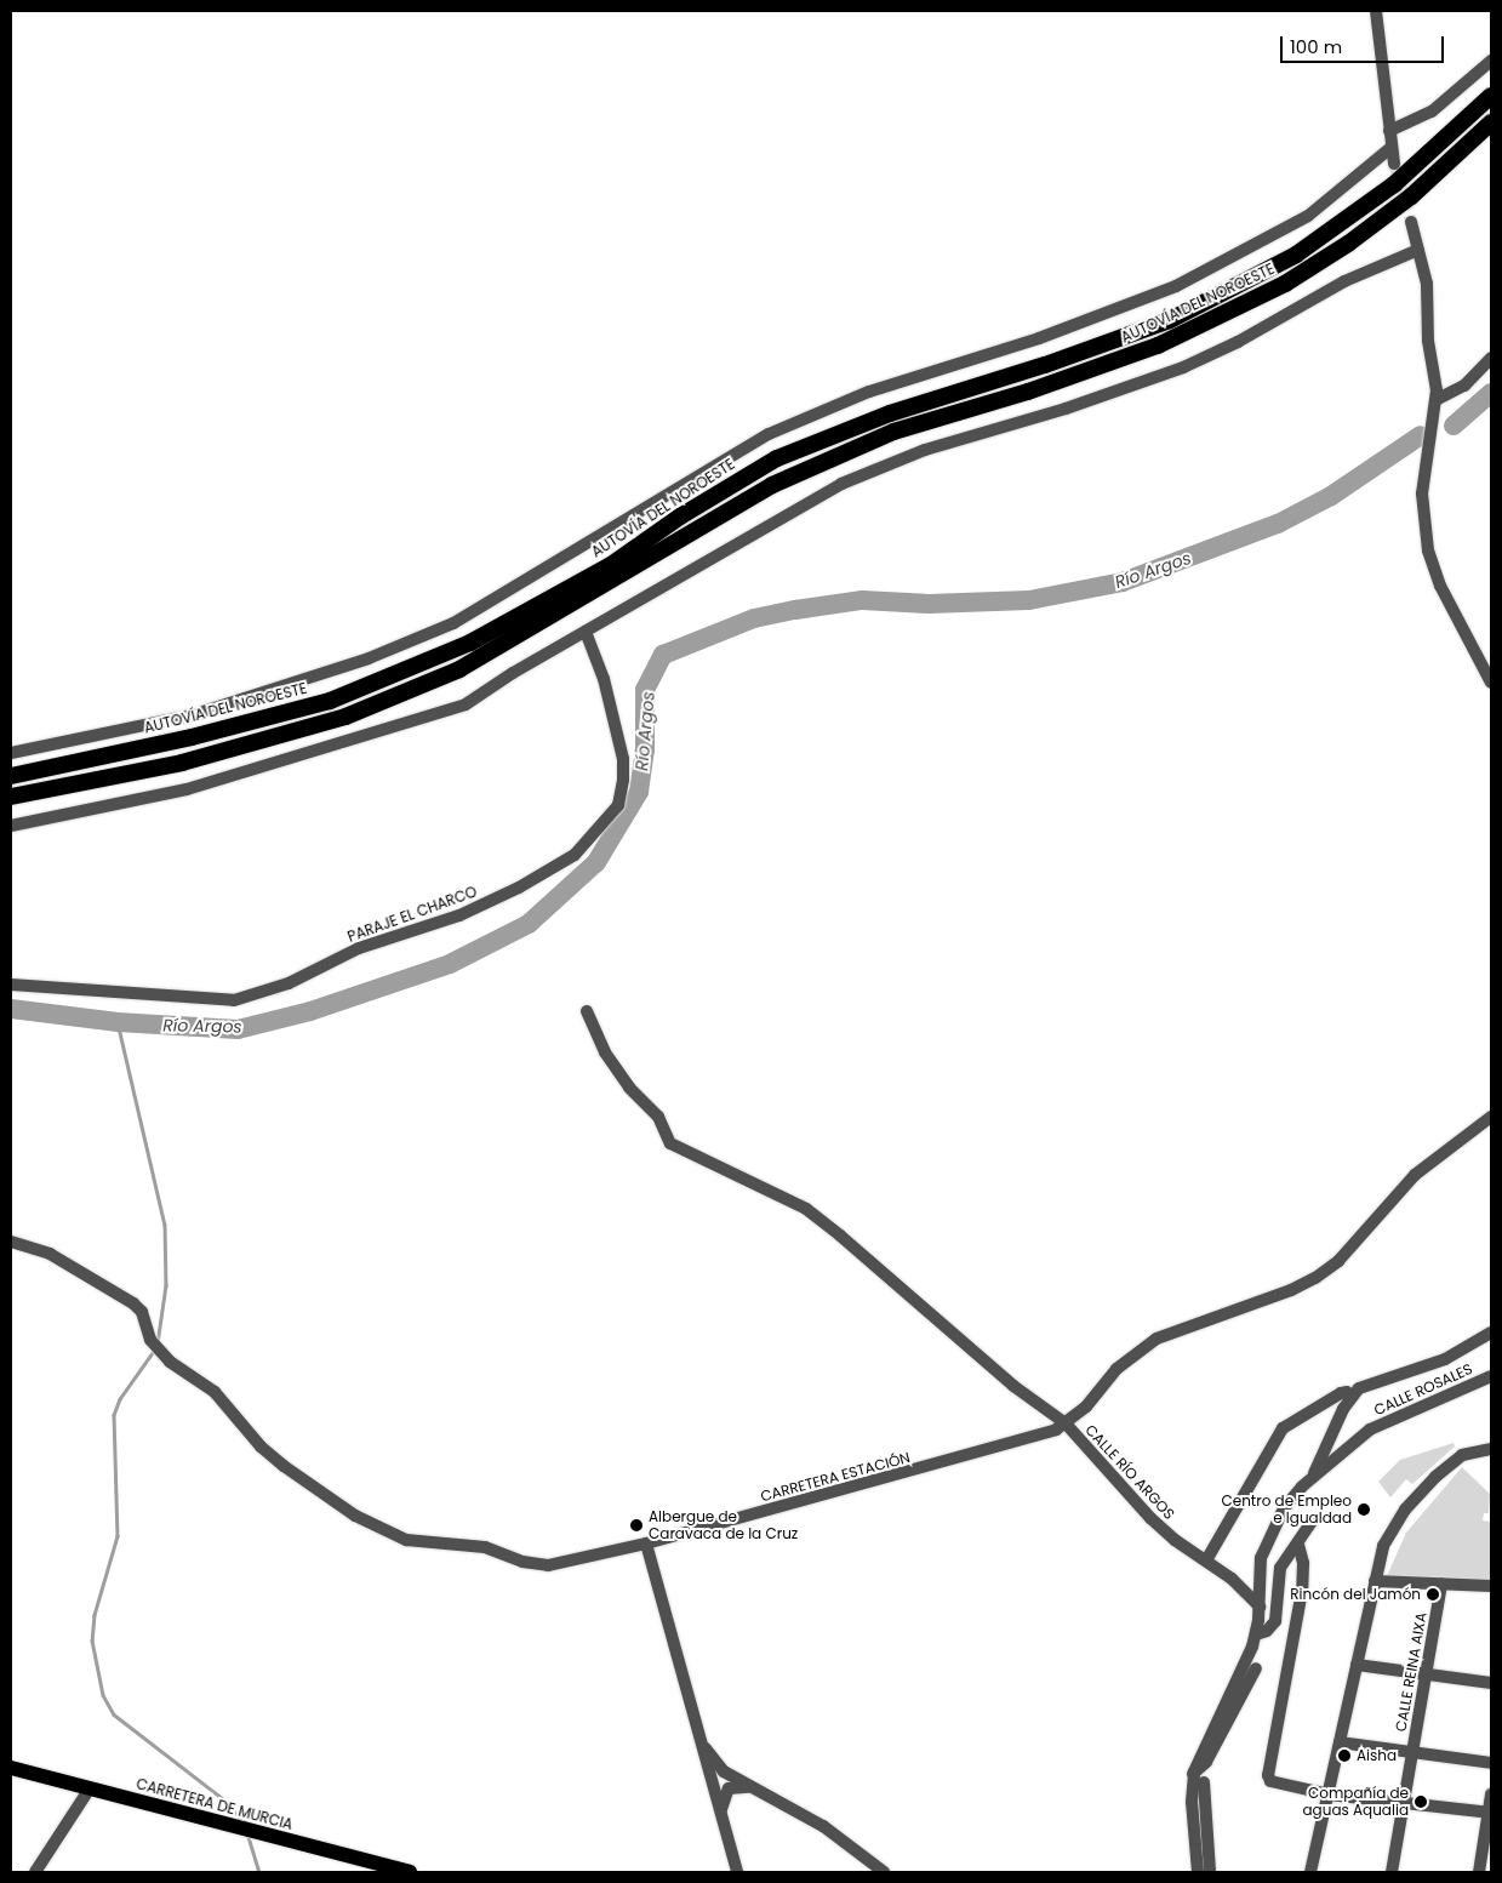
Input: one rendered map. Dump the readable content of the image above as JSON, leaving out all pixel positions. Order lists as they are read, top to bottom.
{
  "streets": {
    "highway": ["AUTOVÍA DEL NOROESTE"],
    "main road": ["CARRETERA DE MURCIA"],
    "street": [
      "PARAJE EL CHARCO",
      "CALLE ROSALES",
      "CALLE RÍO ARGOS",
      "CARRETERA ESTACIÓN",
      "CALLE REINA AIXA"
    ]
  },
  "crossings": [
    ["CALLE RÍO ARGOS", "CARRETERA ESTACIÓN"]
  ],
  "water": ["Río Argos"],
  "places": [
    "Centro de Empleo e Igualdad",
    "Albergue de Caravaca de la Cruz",
    "Rincón del Jamón",
    "Aisha",
    "Compañía de aguas Aqualia"
  ],
  "scale_bar": "100 m"
}
